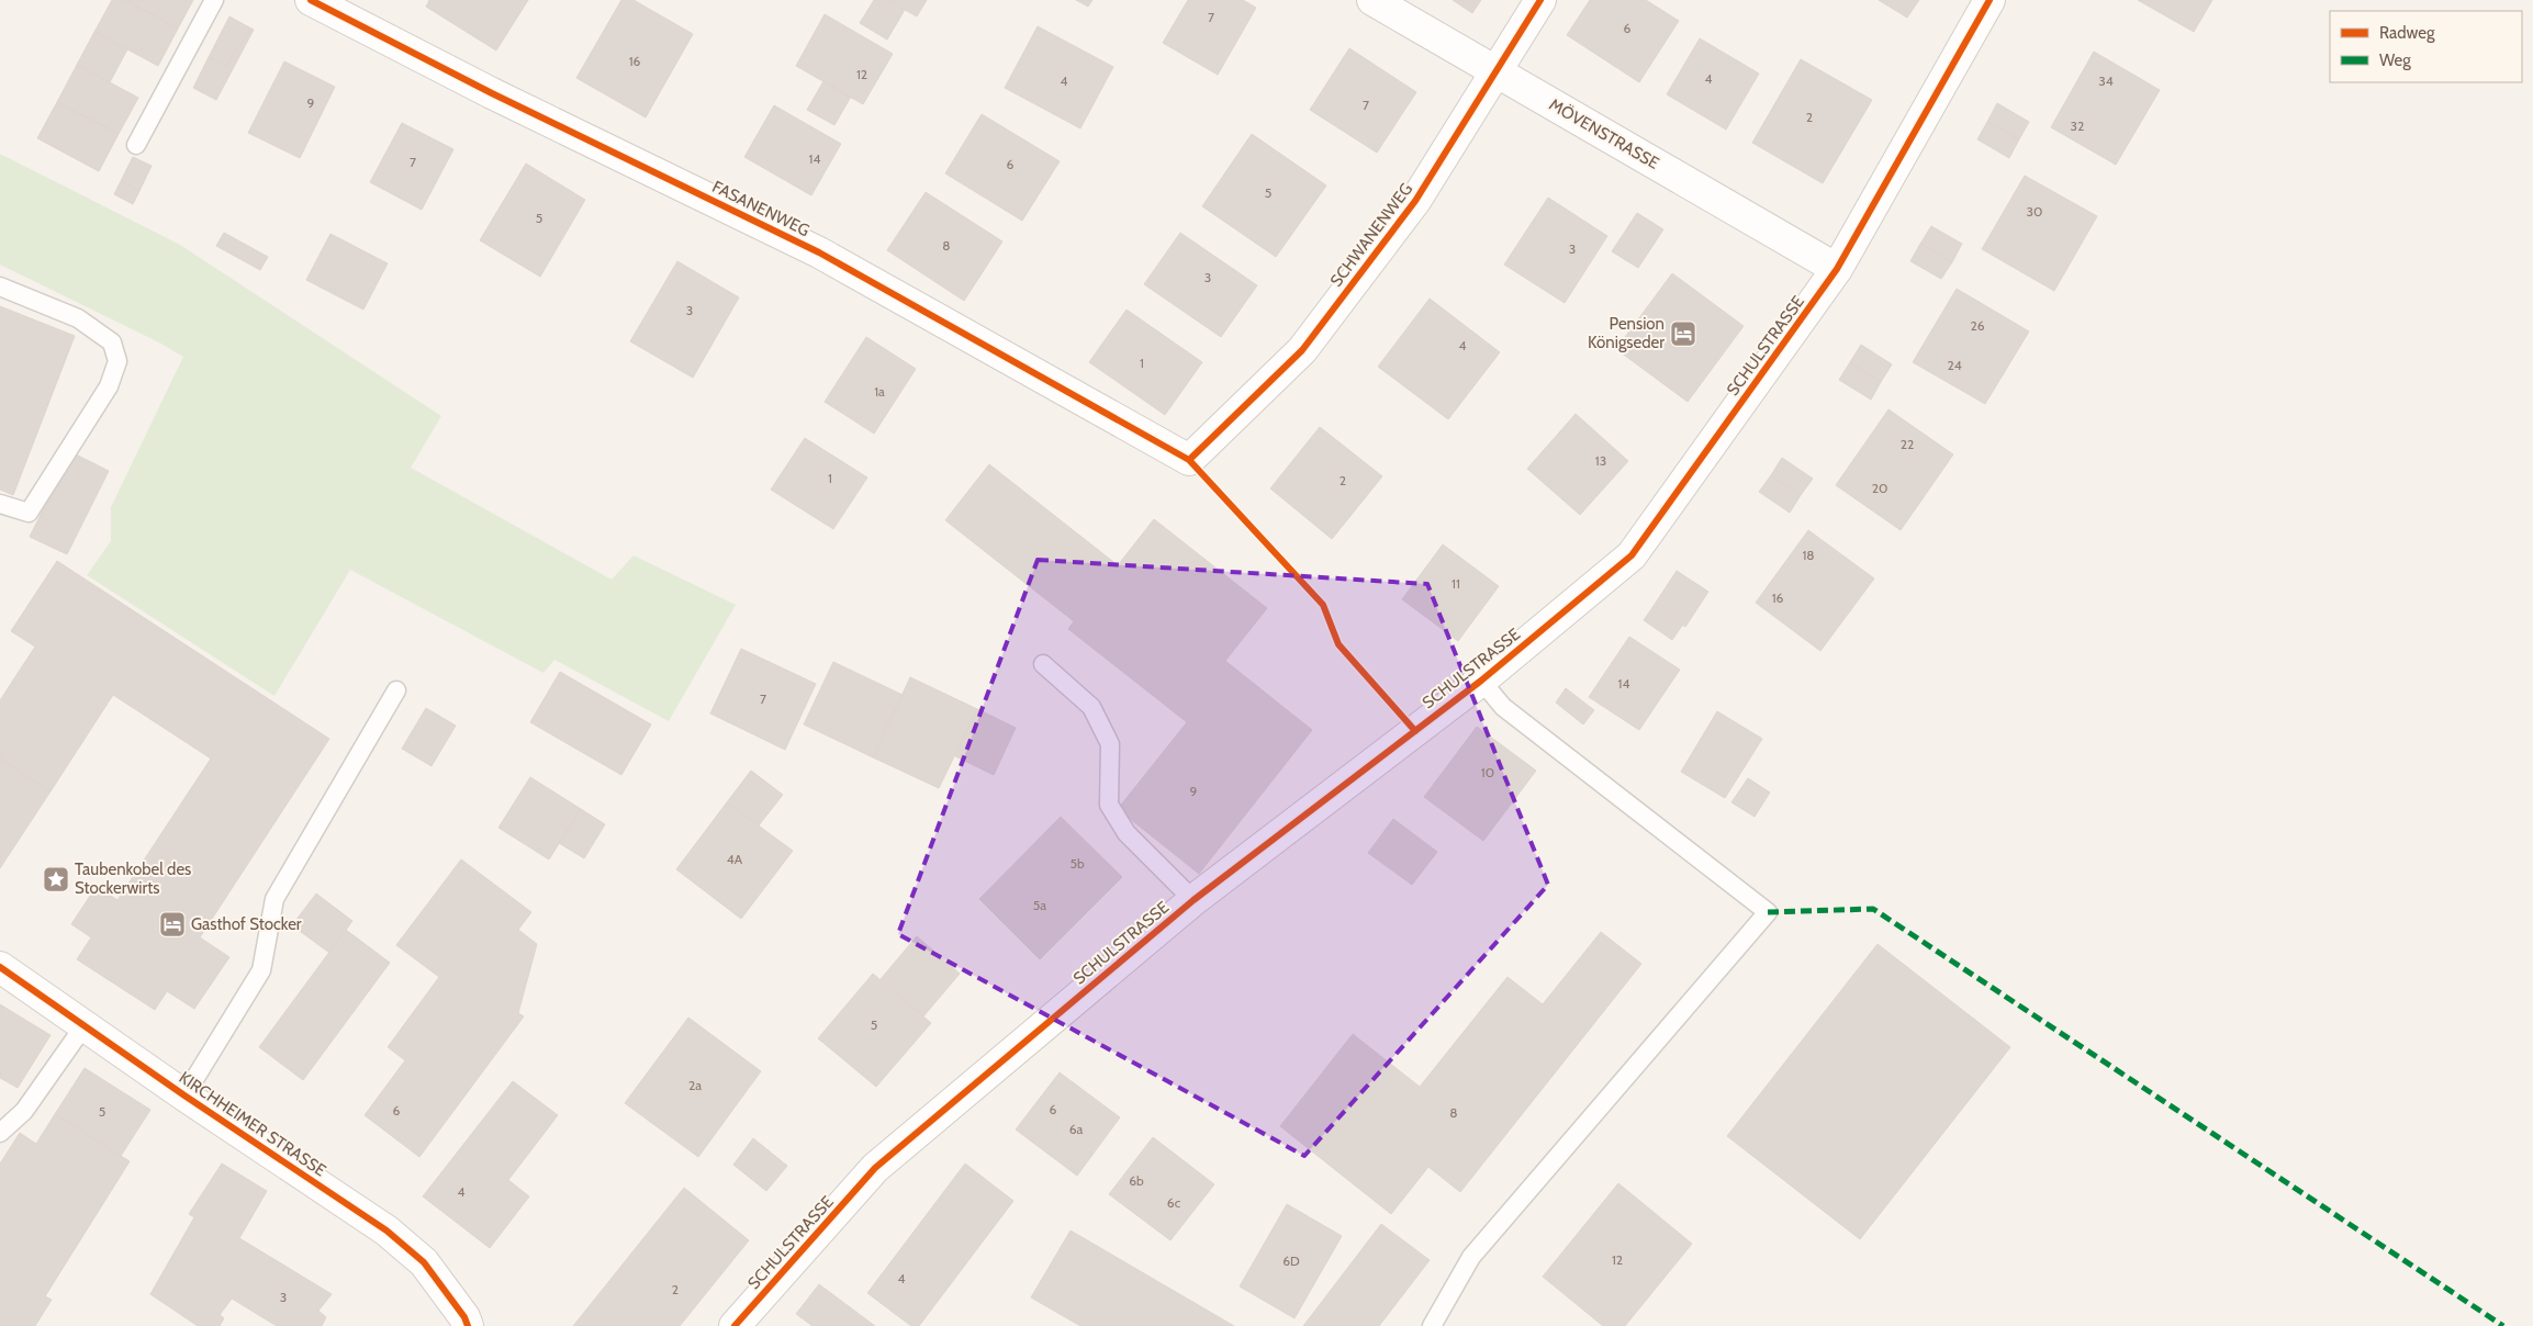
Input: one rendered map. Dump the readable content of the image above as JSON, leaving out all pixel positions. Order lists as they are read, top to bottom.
{
  "streets": {
    "street": [
      "MÖVENSTRASSE",
      "FASANENWEG",
      "SCHWANENWEG",
      "SCHULSTRASSE",
      "KIRCHHEIMER STRASSE"
    ]
  },
  "crossings": [
    ["MÖVENSTRASSE", "SCHWANENWEG"],
    ["MÖVENSTRASSE", "SCHULSTRASSE"],
    ["FASANENWEG", "SCHWANENWEG"]
  ],
  "places": {
    "hotel": ["Pension Königseder", "Gasthof Stocker"],
    "place": ["Taubenkobel des Stockerwirts"]
  },
  "house_numbers": [
    "7",
    "6",
    "16",
    "12",
    "4",
    "4",
    "34",
    "9",
    "7",
    "2",
    "32",
    "14",
    "7",
    "6",
    "5",
    "30",
    "5",
    "8",
    "3",
    "3",
    "3",
    "26",
    "4",
    "1",
    "24",
    "1a",
    "22",
    "13",
    "1",
    "2",
    "20",
    "18",
    "11",
    "16",
    "14",
    "7",
    "10",
    "9",
    "4A",
    "5b",
    "5a",
    "5",
    "2a",
    "6",
    "6",
    "5",
    "8",
    "6a",
    "6b",
    "4",
    "6c",
    "12",
    "6D",
    "4",
    "2",
    "3"
  ],
  "legend": ["Radweg", "Weg"]
}
